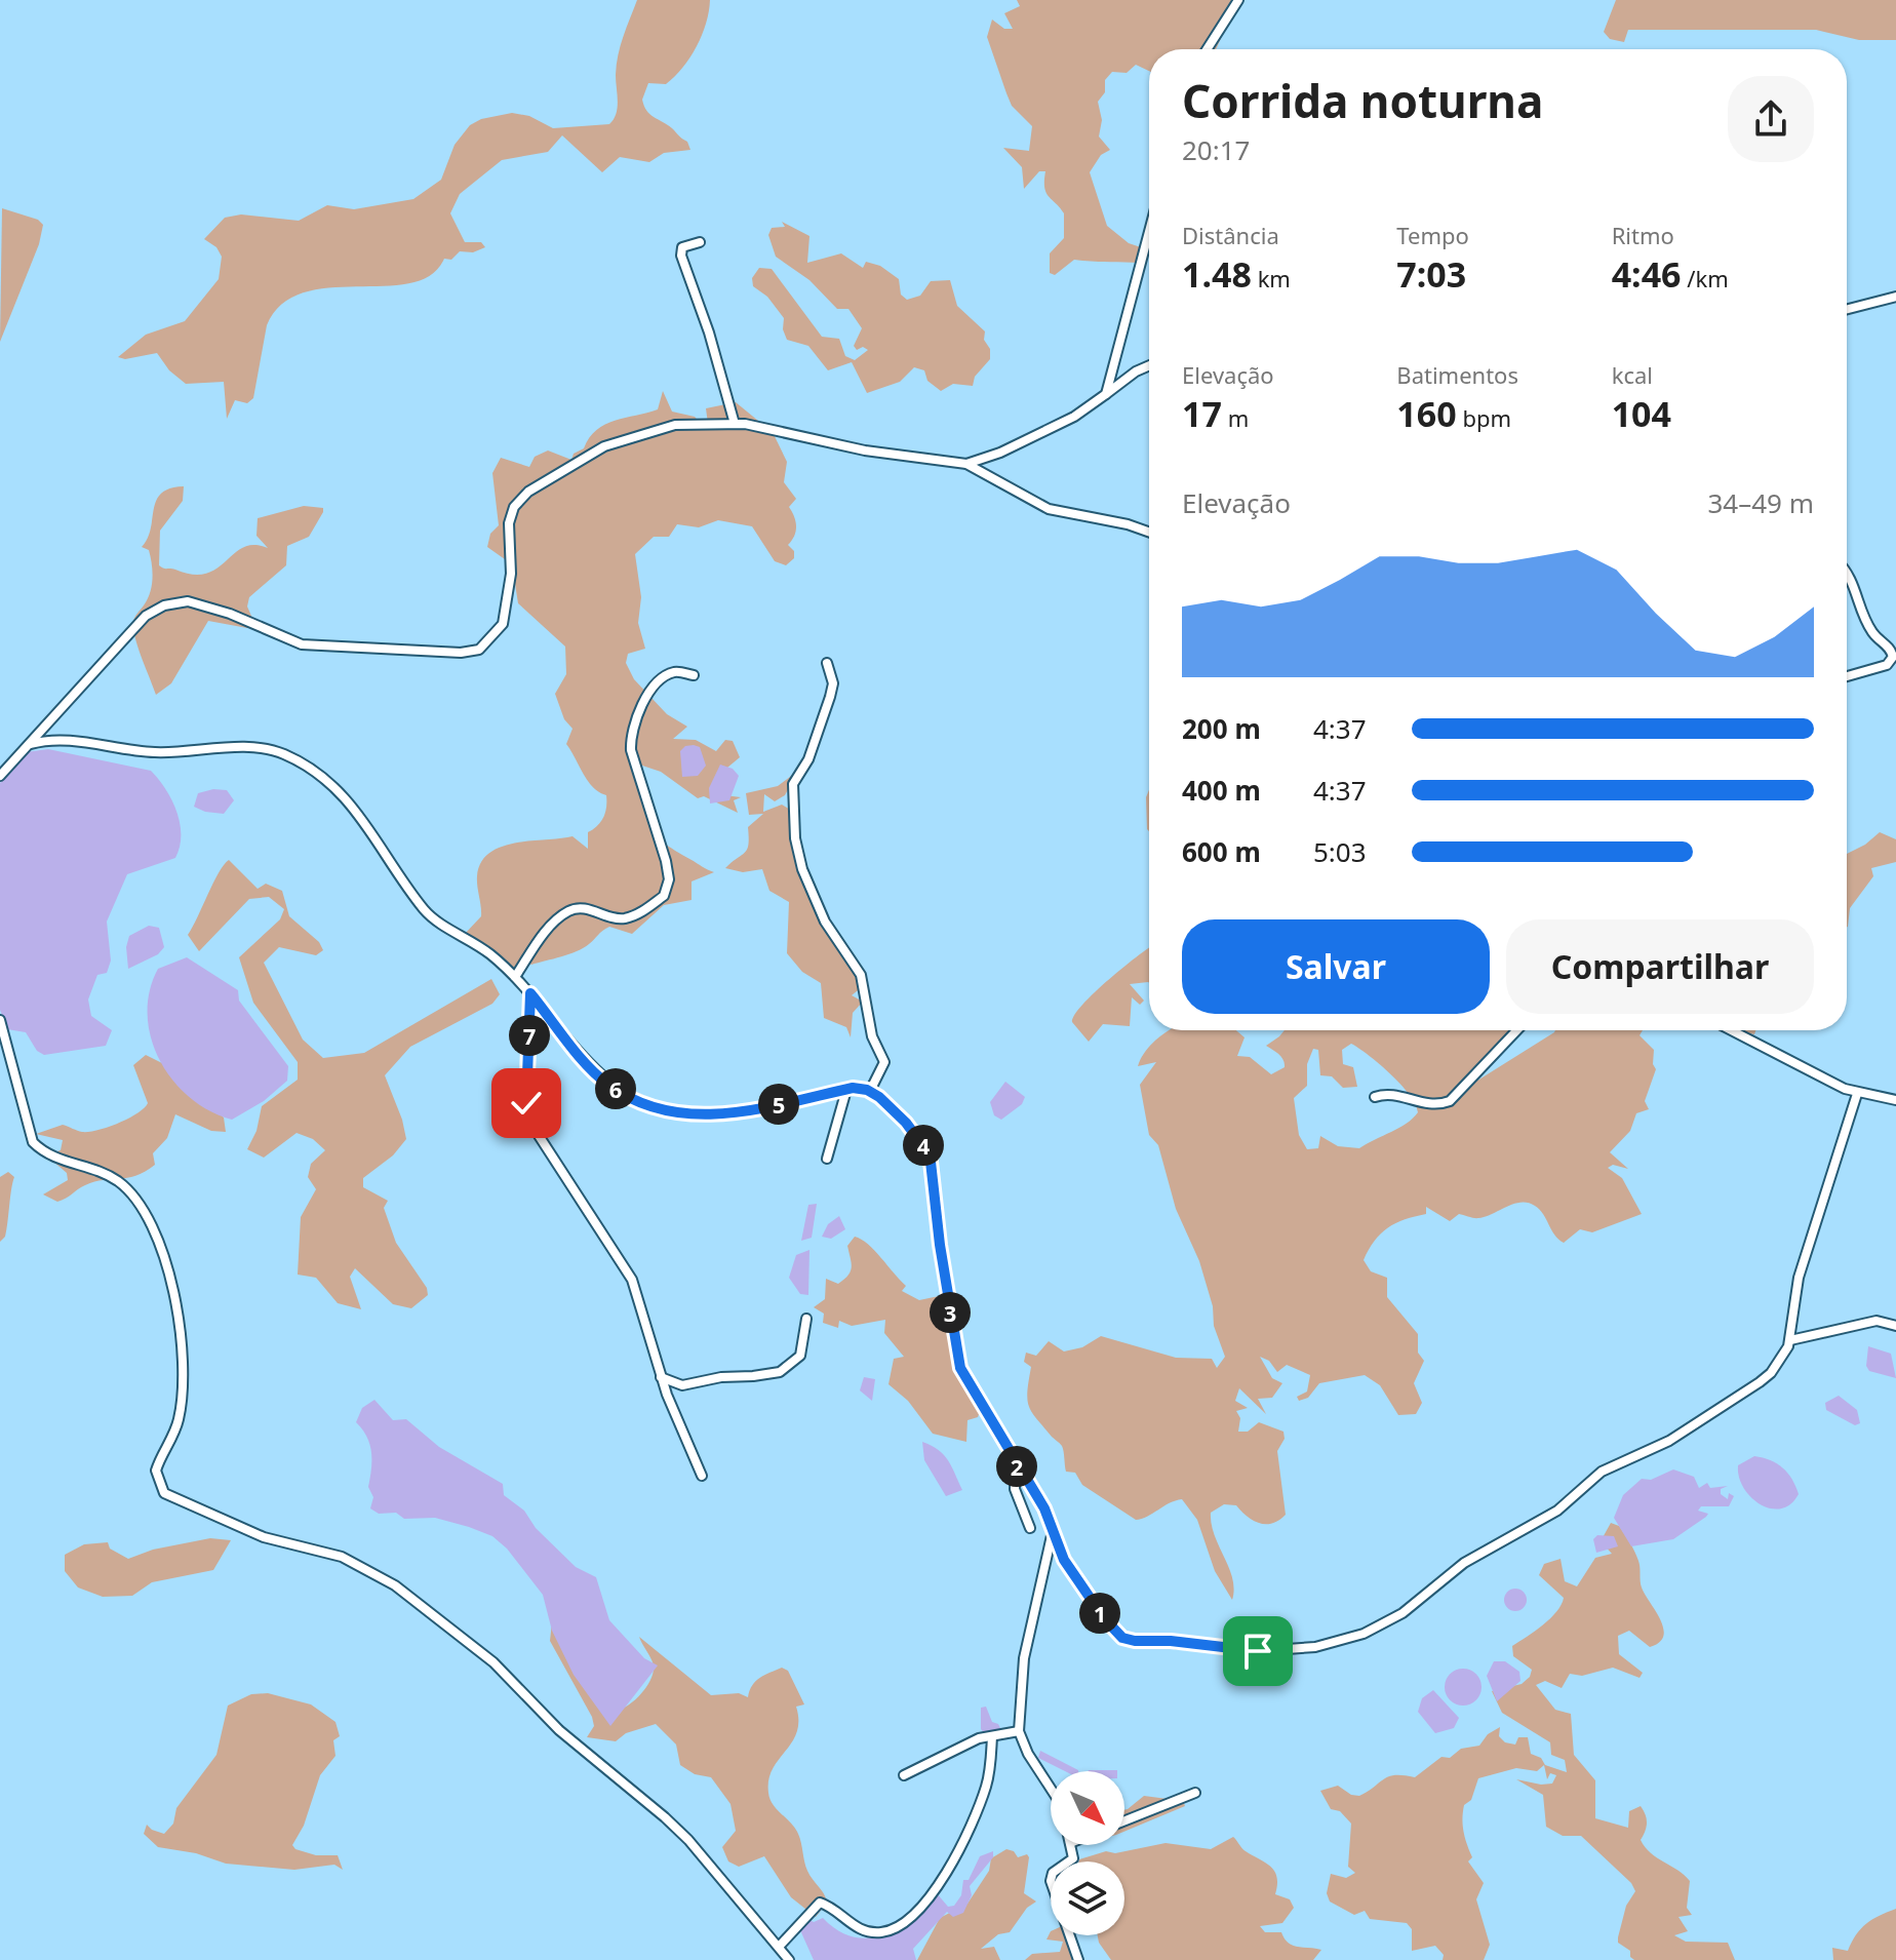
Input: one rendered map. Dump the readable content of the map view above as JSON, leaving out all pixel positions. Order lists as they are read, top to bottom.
{
  "north": "bottom right",
  "page": {
    "heading": ["Corrida noturna", "20:17"],
    "stats": [
      ["Distância", "1.48 km"],
      ["Tempo", "7:03"],
      ["Ritmo", "4:46 /km"],
      ["Elevação", "17 m"],
      ["Batimentos", "160 bpm"],
      ["kcal", "104"]
    ],
    "chart": ["Elevação", "34–49 m"],
    "list": [
      {
        "name": "200 m",
        "note": "4:37"
      },
      {
        "name": "400 m",
        "note": "4:37"
      },
      {
        "name": "600 m",
        "note": "5:03"
      }
    ],
    "buttons": ["Salvar", "Compartilhar"],
    "pins": [
      "7",
      "6",
      "5",
      "4",
      "3",
      "2",
      "1"
    ]
  }
}
